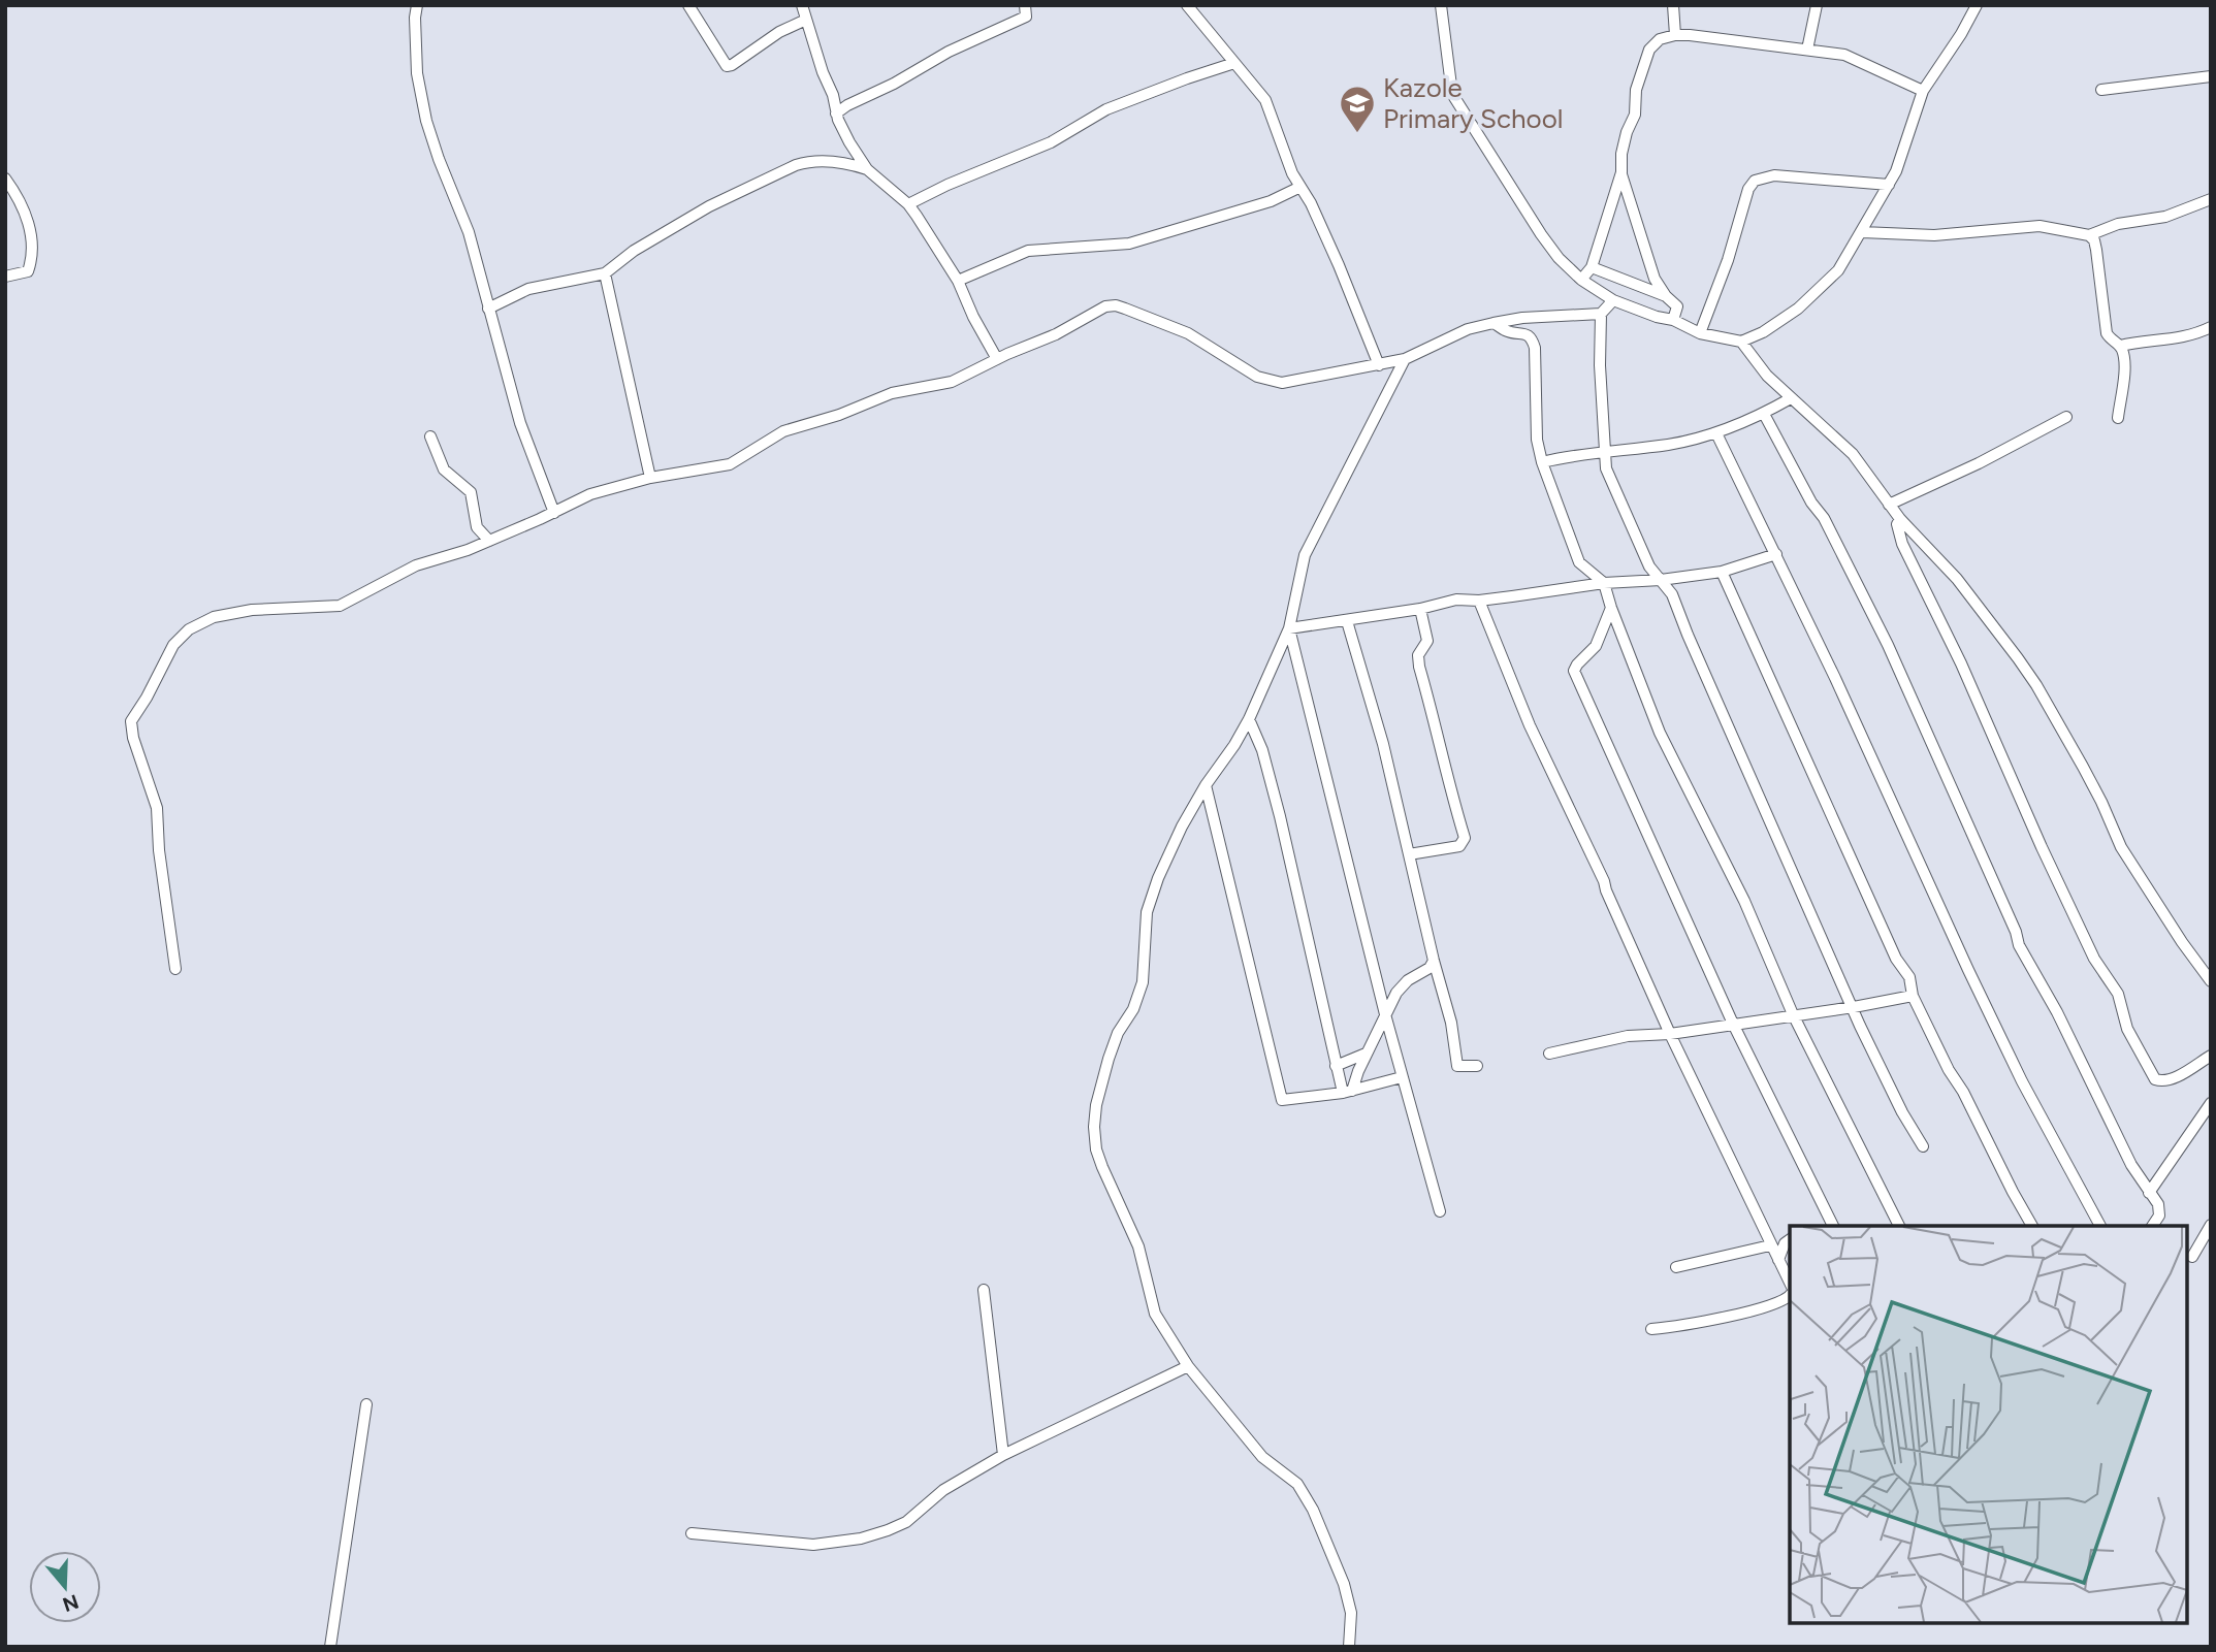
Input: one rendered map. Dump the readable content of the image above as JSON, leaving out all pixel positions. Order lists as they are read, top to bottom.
{
  "places": {
    "school or university": ["Kazole Primary School"]
  },
  "north": "bottom"
}
